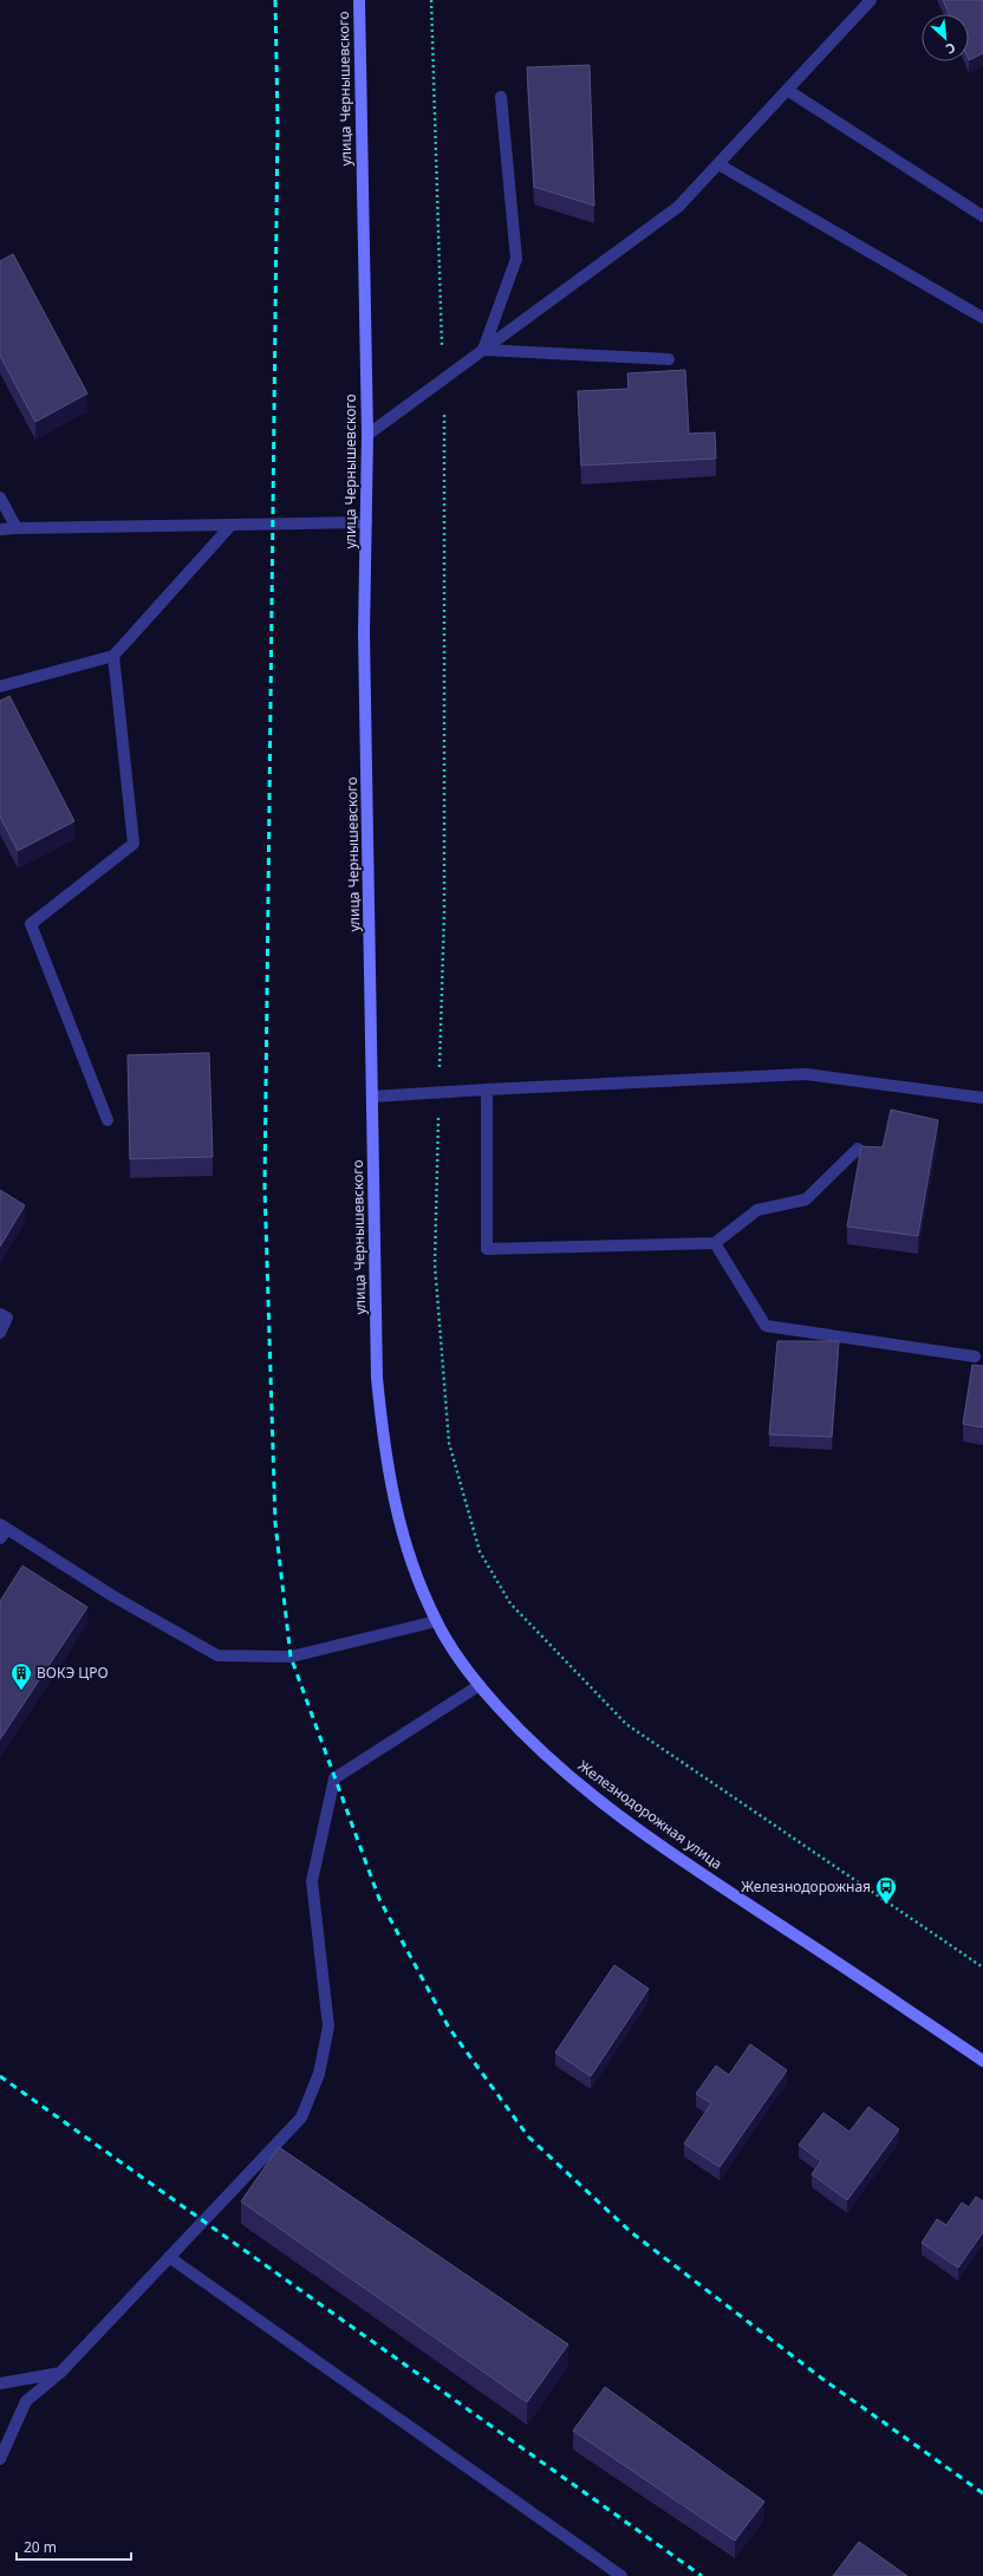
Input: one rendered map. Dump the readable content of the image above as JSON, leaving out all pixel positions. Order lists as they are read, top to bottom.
{
  "streets": {
    "main road": ["улица Чернышевского", "Железнодорожная улица"]
  },
  "crossings": [
    ["улица Чернышевского", "Железнодорожная улица"]
  ],
  "places": {
    "building": ["ВОКЭ ЦРО"],
    "bus stop": ["Железнодорожная"]
  },
  "scale_bar": "20 m",
  "north": "bottom right"
}
